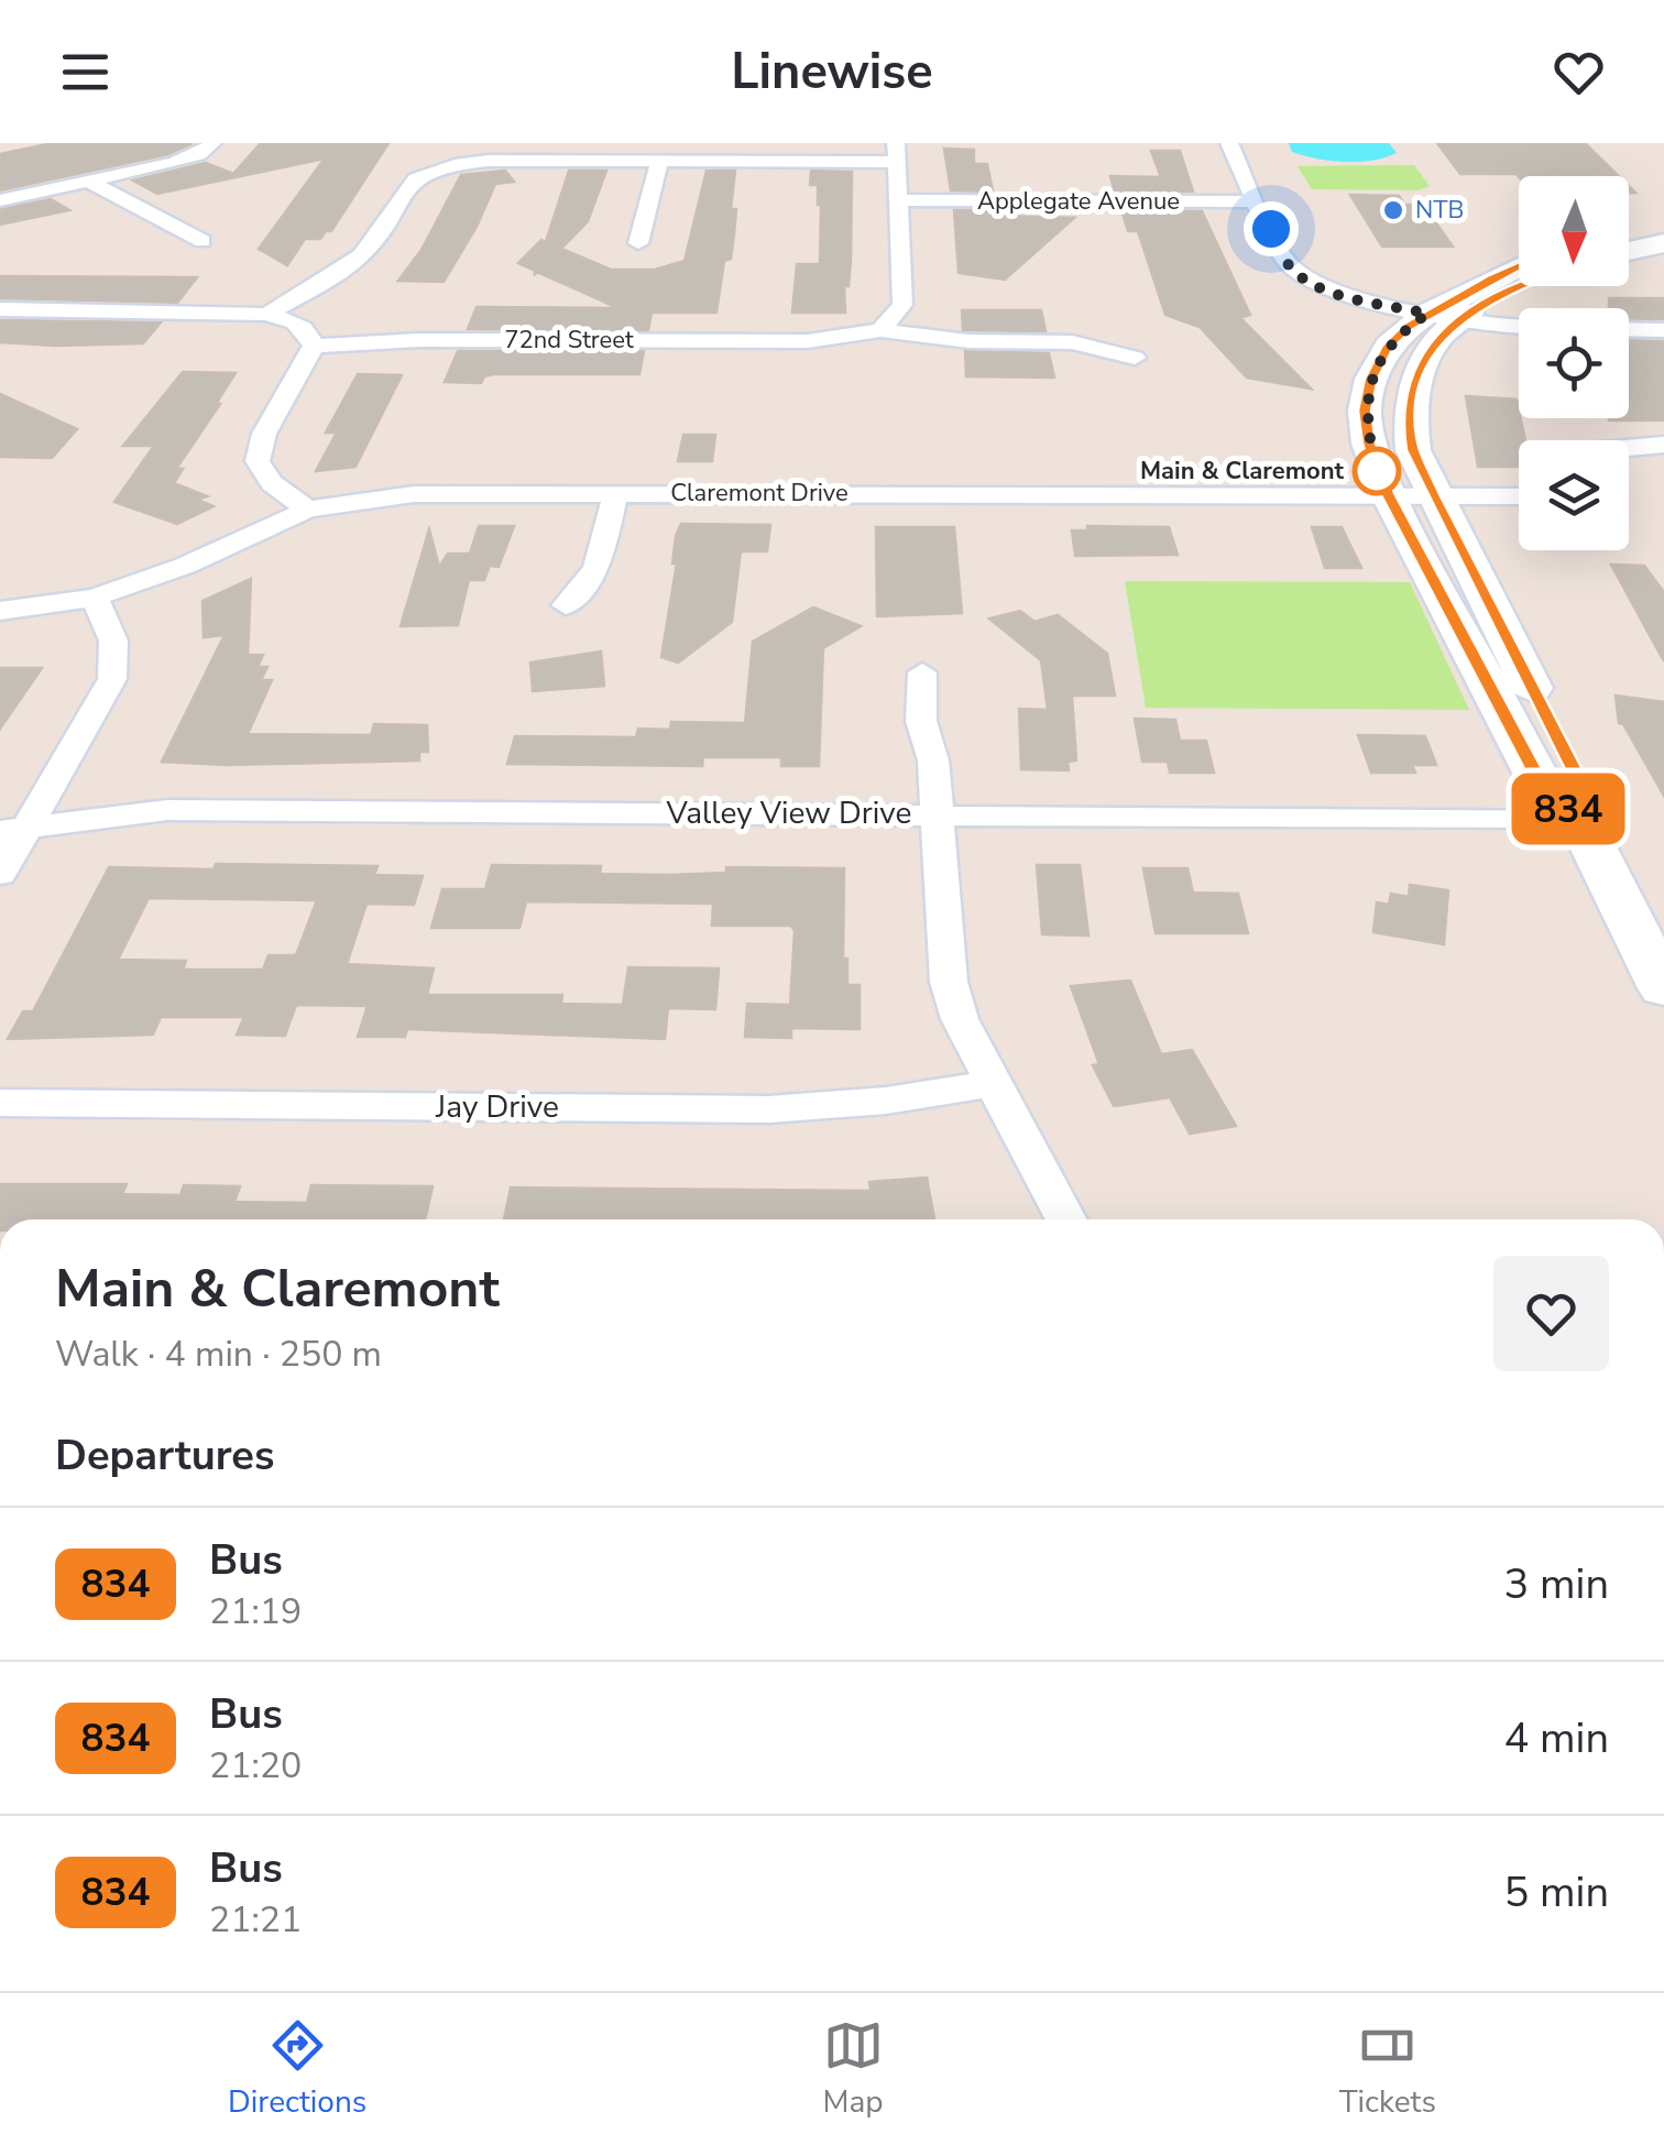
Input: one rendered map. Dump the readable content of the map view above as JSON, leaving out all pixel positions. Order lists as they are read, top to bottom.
{
  "streets": {
    "street": [
      "Applegate Avenue",
      "72nd Street",
      "Claremont Drive",
      "Valley View Drive",
      "Jay Drive"
    ]
  },
  "places": ["NTB", "Main & Claremont"],
  "lines": ["bus line 834"],
  "north": "bottom",
  "page": {
    "header": "Linewise",
    "on_map": "834",
    "heading": [
      ["Main & Claremont", "Walk · 4 min · 250 m"],
      "Departures"
    ],
    "list": [
      {
        "mark": "834",
        "name": "Bus",
        "note": "21:19",
        "value": "3 min"
      },
      {
        "mark": "834",
        "name": "Bus",
        "note": "21:20",
        "value": "4 min"
      },
      {
        "mark": "834",
        "name": "Bus",
        "note": "21:21",
        "value": "5 min"
      }
    ],
    "tabs": ["Directions", "Map", "Tickets"]
  }
}
